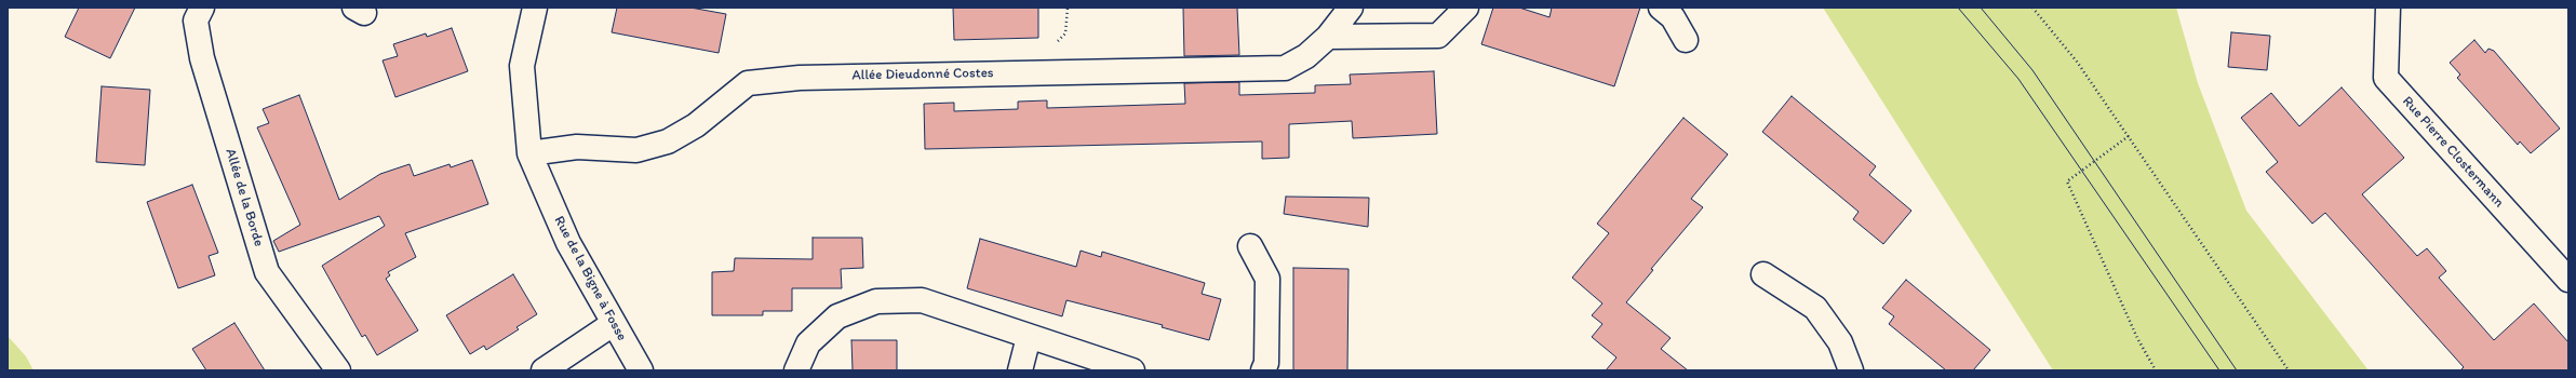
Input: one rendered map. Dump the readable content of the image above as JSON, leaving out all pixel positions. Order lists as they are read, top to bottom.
{
  "streets": {
    "street": [
      "Allée Dieudonné Costes",
      "Rue Pierre Clostermann",
      "Allée de la Borde",
      "Rue de la Bigne à Fosse"
    ]
  },
  "crossings": [
    ["Allée Dieudonné Costes", "Rue de la Bigne à Fosse"]
  ]
}
